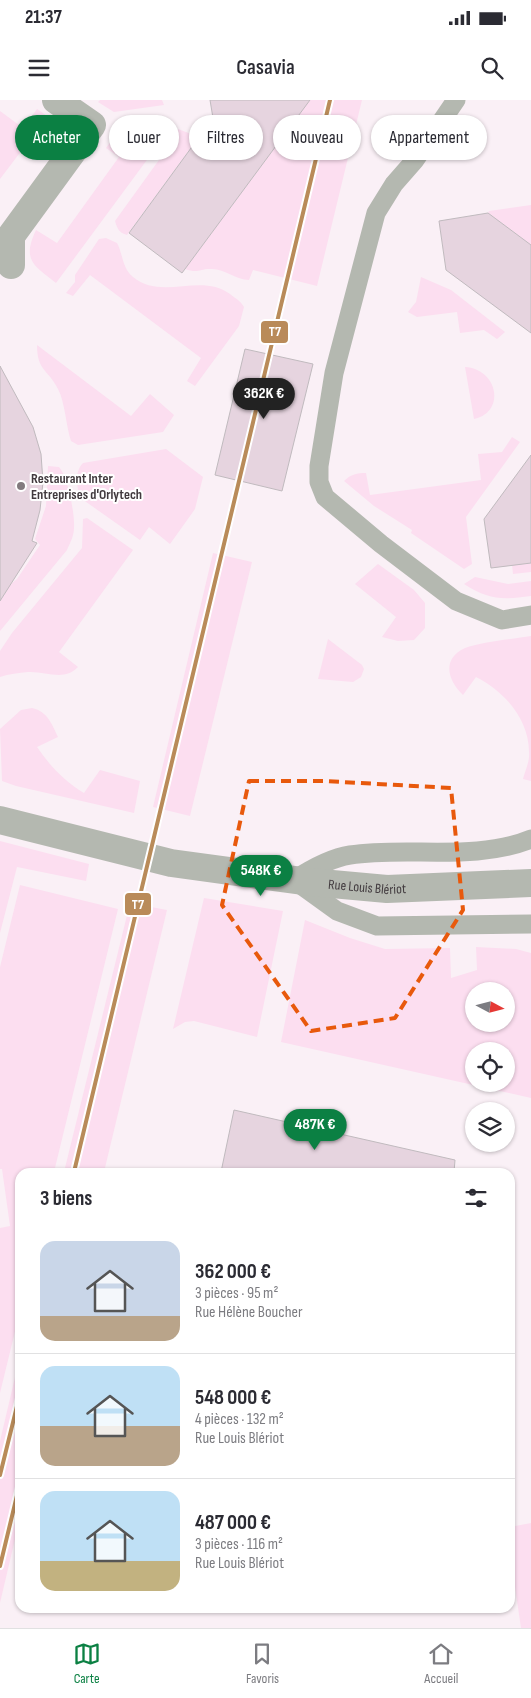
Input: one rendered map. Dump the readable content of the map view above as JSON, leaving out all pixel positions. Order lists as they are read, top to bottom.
{
  "streets": {
    "street": ["Rue Louis Blériot"]
  },
  "places": ["Restaurant Inter Entreprises d'Orlytech"],
  "lines": ["transit line T7"],
  "north": "right",
  "page": {
    "status": "21:37",
    "header": "Casavia",
    "chip": [
      "Acheter",
      "Louer",
      "Filtres",
      "Nouveau",
      "Appartement"
    ],
    "price": ["362K €", "548K €", "487K €"],
    "heading": "3 biens",
    "list": [
      {
        "name": "362 000 €",
        "note": "3 pièces · 95 m² · Rue Hélène Boucher"
      },
      {
        "name": "548 000 €",
        "note": "4 pièces · 132 m² · Rue Louis Blériot"
      },
      {
        "name": "487 000 €",
        "note": "3 pièces · 116 m² · Rue Louis Blériot"
      }
    ],
    "tabs": ["Carte", "Favoris", "Accueil"]
  }
}
